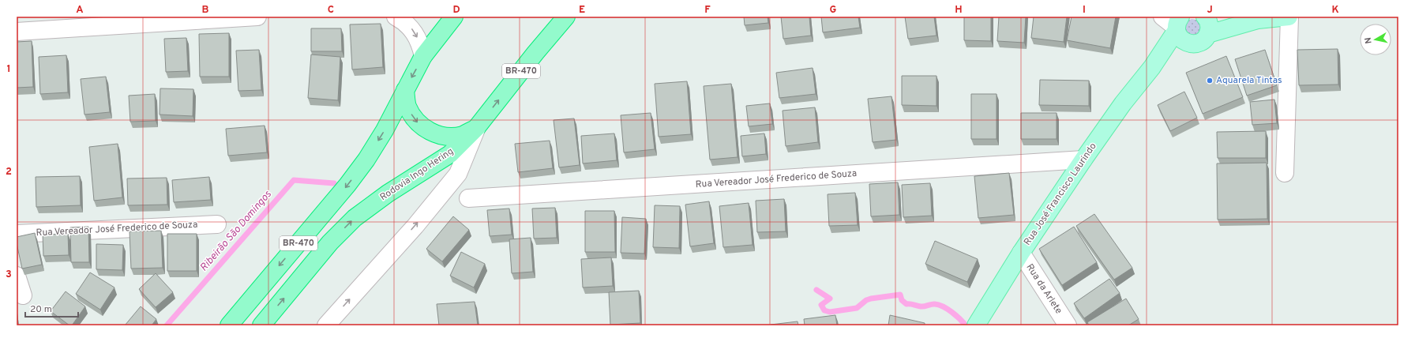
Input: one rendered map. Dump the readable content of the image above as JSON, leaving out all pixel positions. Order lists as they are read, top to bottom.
{
  "streets": {
    "highway": ["BR-470", "Rodovia Ingo Hering"],
    "main road": ["Rua José Francisco Laurindo"],
    "street": ["Rua Vereador José Frederico de Souza", "Rua da Arlete"]
  },
  "crossings": [
    ["Rua Vereador José Frederico de Souza", "Rua José Francisco Laurindo"],
    ["Rua José Francisco Laurindo", "Rua da Arlete"]
  ],
  "water": ["Ribeirão São Domingos"],
  "places": ["Aquarela Tintas"],
  "scale_bar": "20 m",
  "north": "left",
  "grid": {
    "columns": [
      "A",
      "B",
      "C",
      "D",
      "E",
      "F",
      "G",
      "H",
      "I",
      "J",
      "K"
    ],
    "rows": ["1", "2", "3"]
  }
}
